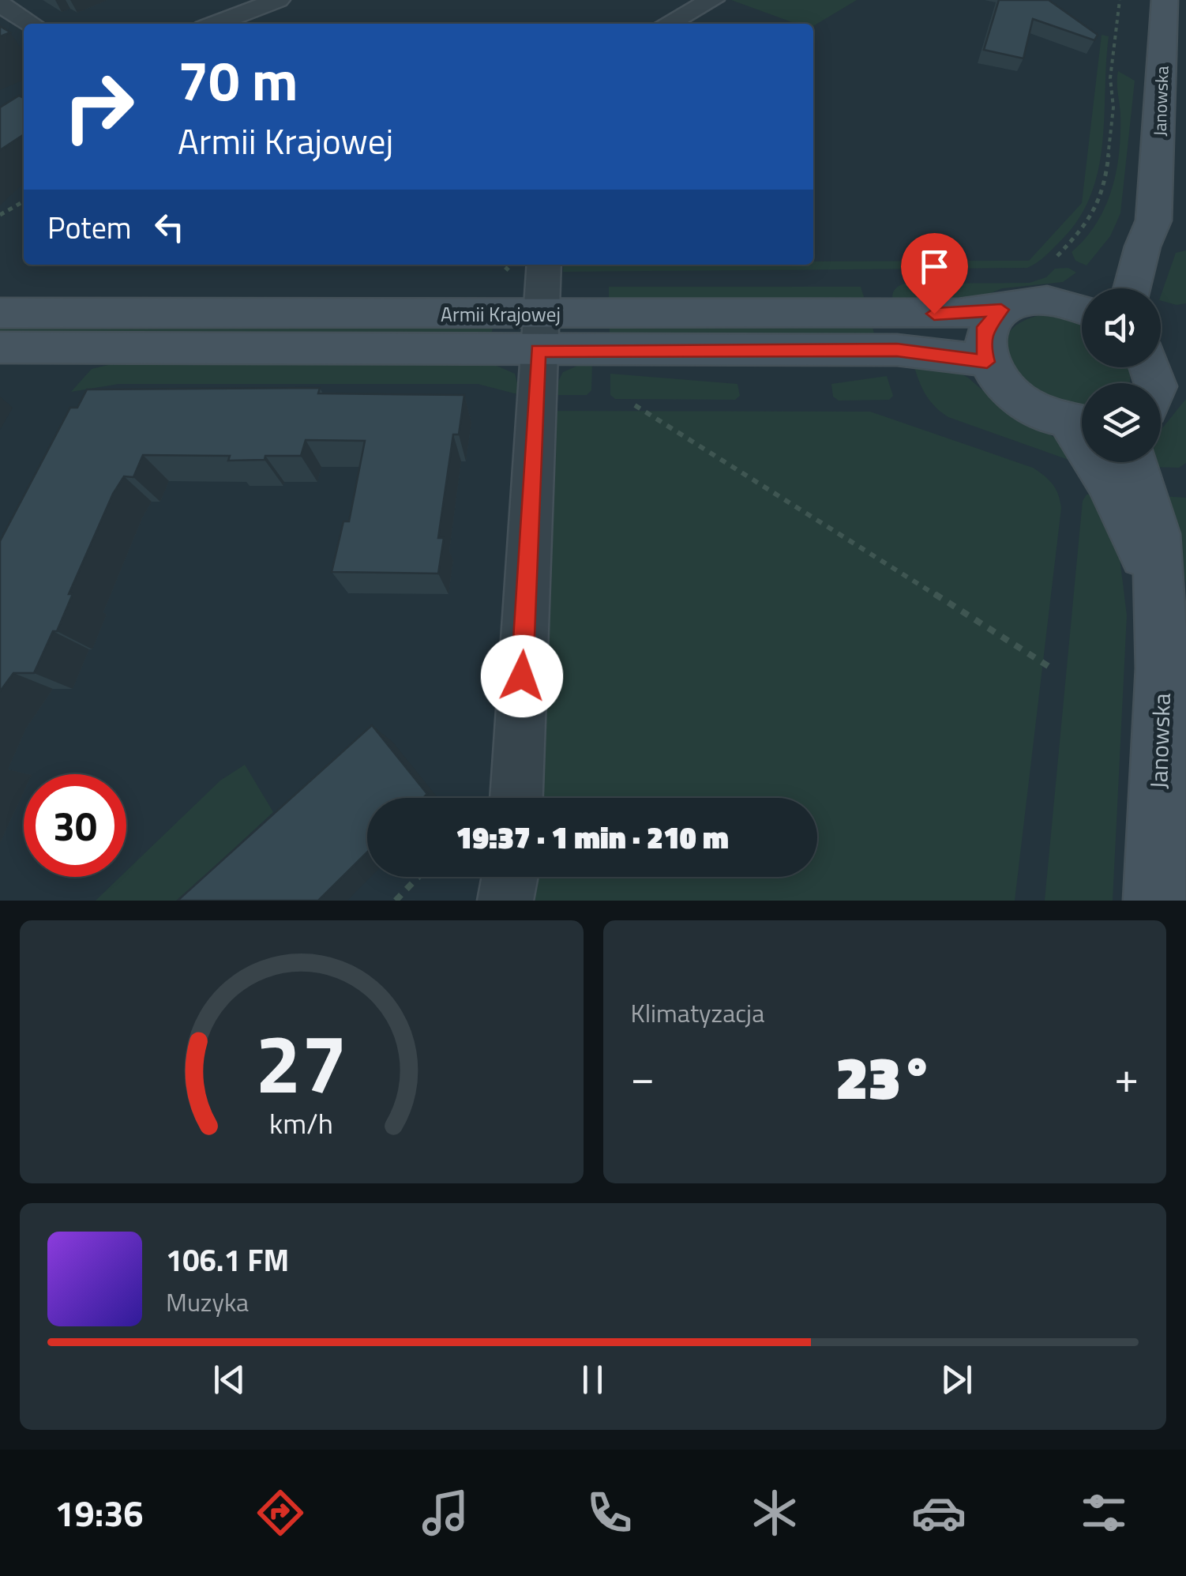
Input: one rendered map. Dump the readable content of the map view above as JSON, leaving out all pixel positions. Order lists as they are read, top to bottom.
{
  "streets": {
    "street": ["Janowska", "Armii Krajowej"]
  },
  "page": {
    "turn": ["70 m", "Armii Krajowej"],
    "then": "Potem",
    "limit": "30",
    "trip": "19:37 · 1 min · 210 m",
    "tile": "Klimatyzacja",
    "heat": ["−", "23°", "+"],
    "song": ["106.1 FM", "Muzyka"],
    "tabs": "19:36",
    "gauge": ["27", "km/h"]
  }
}
